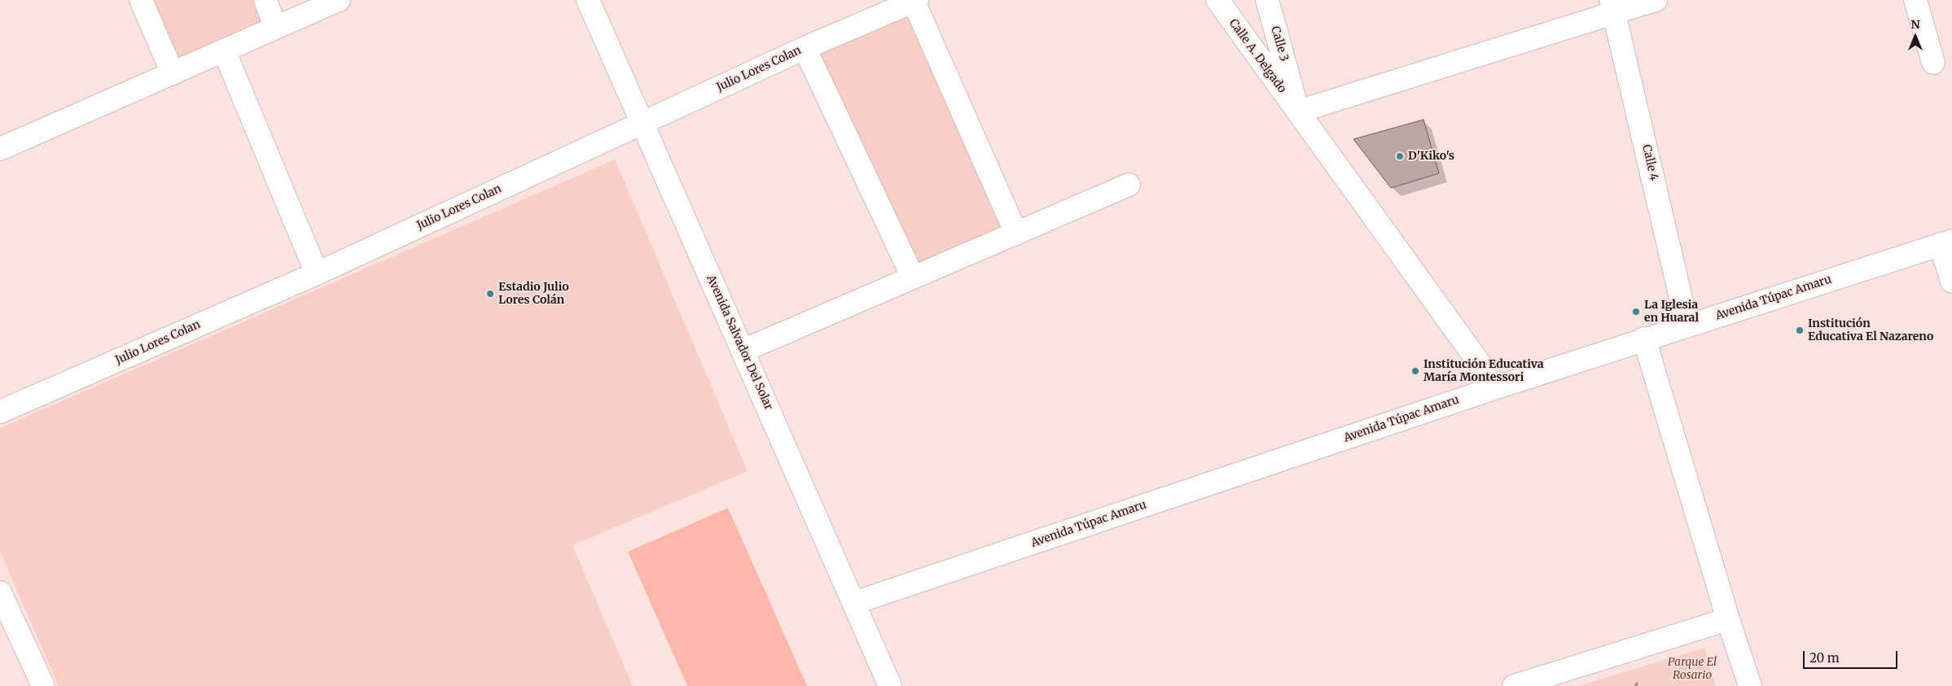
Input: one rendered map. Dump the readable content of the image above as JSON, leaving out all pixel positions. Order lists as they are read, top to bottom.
{
  "streets": {
    "street": [
      "Calle 3",
      "Calle A. Delgado",
      "Julio Lores Colan",
      "Calle 4",
      "Avenida Túpac Amaru",
      "Avenida Salvador Del Solar"
    ]
  },
  "crossings": [
    ["Calle 3", "Calle A. Delgado"],
    ["Calle A. Delgado", "Avenida Túpac Amaru"],
    ["Julio Lores Colan", "Avenida Salvador Del Solar"],
    ["Calle 4", "Avenida Túpac Amaru"],
    ["Avenida Túpac Amaru", "Avenida Salvador Del Solar"]
  ],
  "parks": ["Parque El Rosario"],
  "places": [
    "D'Kiko's",
    "Estadio Julio Lores Colán",
    "La Iglesia en Huaral",
    "Institución Educativa El Nazareno",
    "Institución Educativa María Montessori"
  ],
  "scale_bar": "20 m",
  "north": "top"
}
